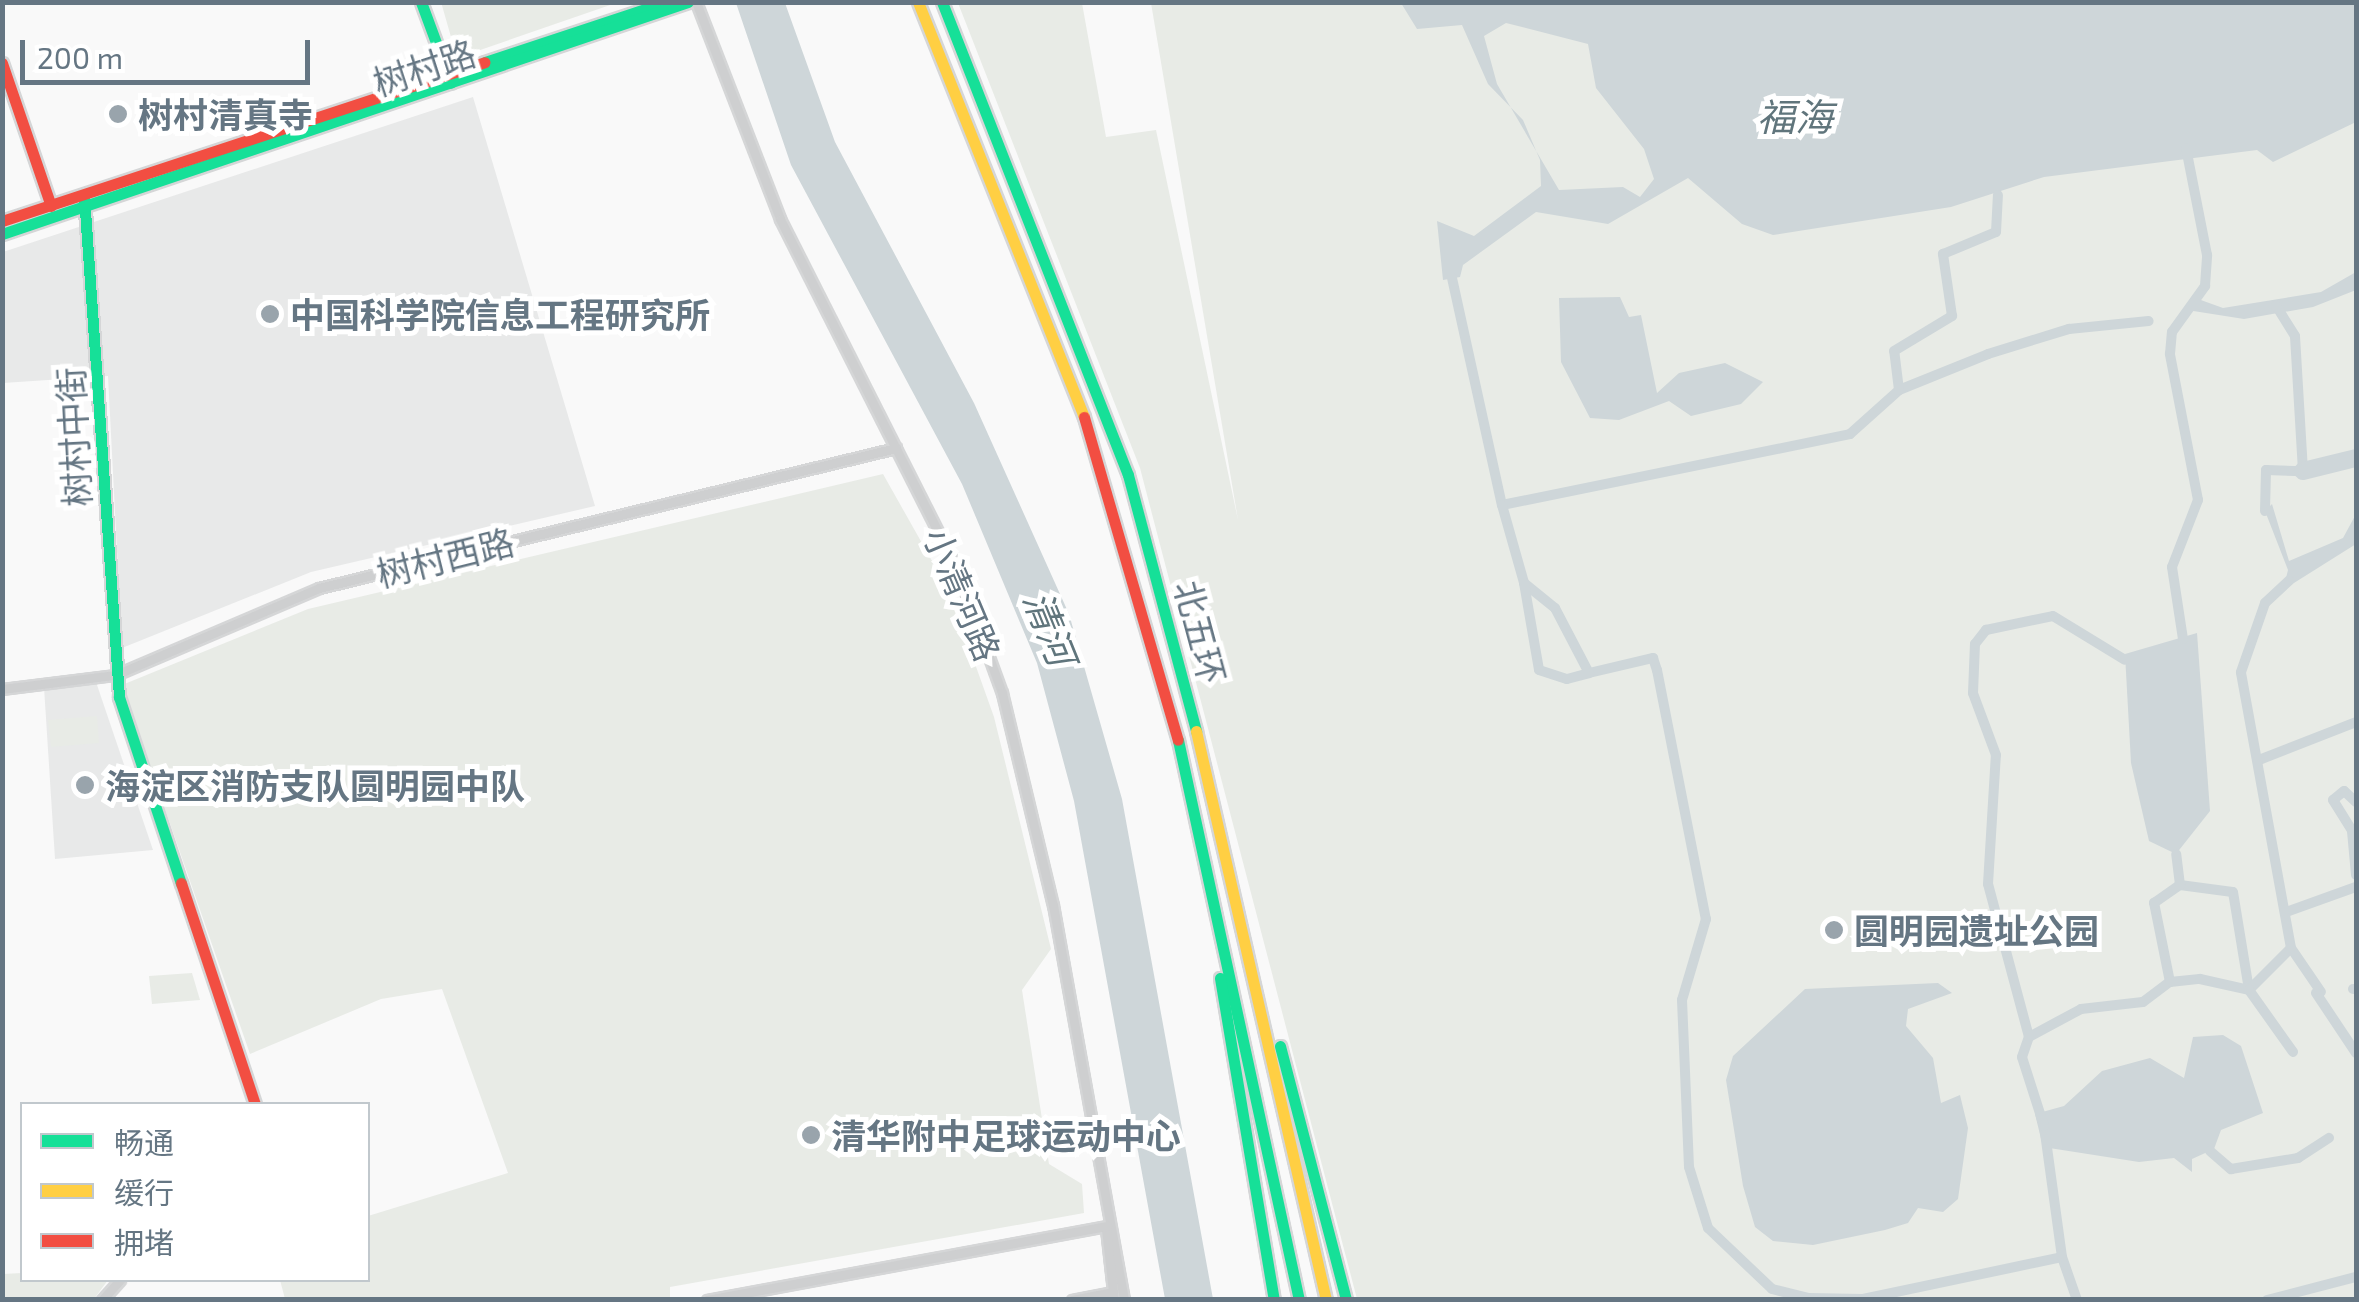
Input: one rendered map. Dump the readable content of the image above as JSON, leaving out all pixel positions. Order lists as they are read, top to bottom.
{
  "streets": {
    "main road": ["树村路", "树村中街", "北五环"],
    "street": ["树村西路", "小清河路"]
  },
  "crossings": [
    ["树村路", "树村中街"],
    ["树村中街", "树村西路"],
    ["树村西路", "小清河路"]
  ],
  "water": ["福海", "清河"],
  "places": [
    "树村清真寺",
    "中国科学院信息工程研究所",
    "海淀区消防支队圆明园中队",
    "圆明园遗址公园",
    "清华附中足球运动中心"
  ],
  "legend": ["畅通", "缓行", "拥堵"],
  "scale_bar": "200 m"
}
